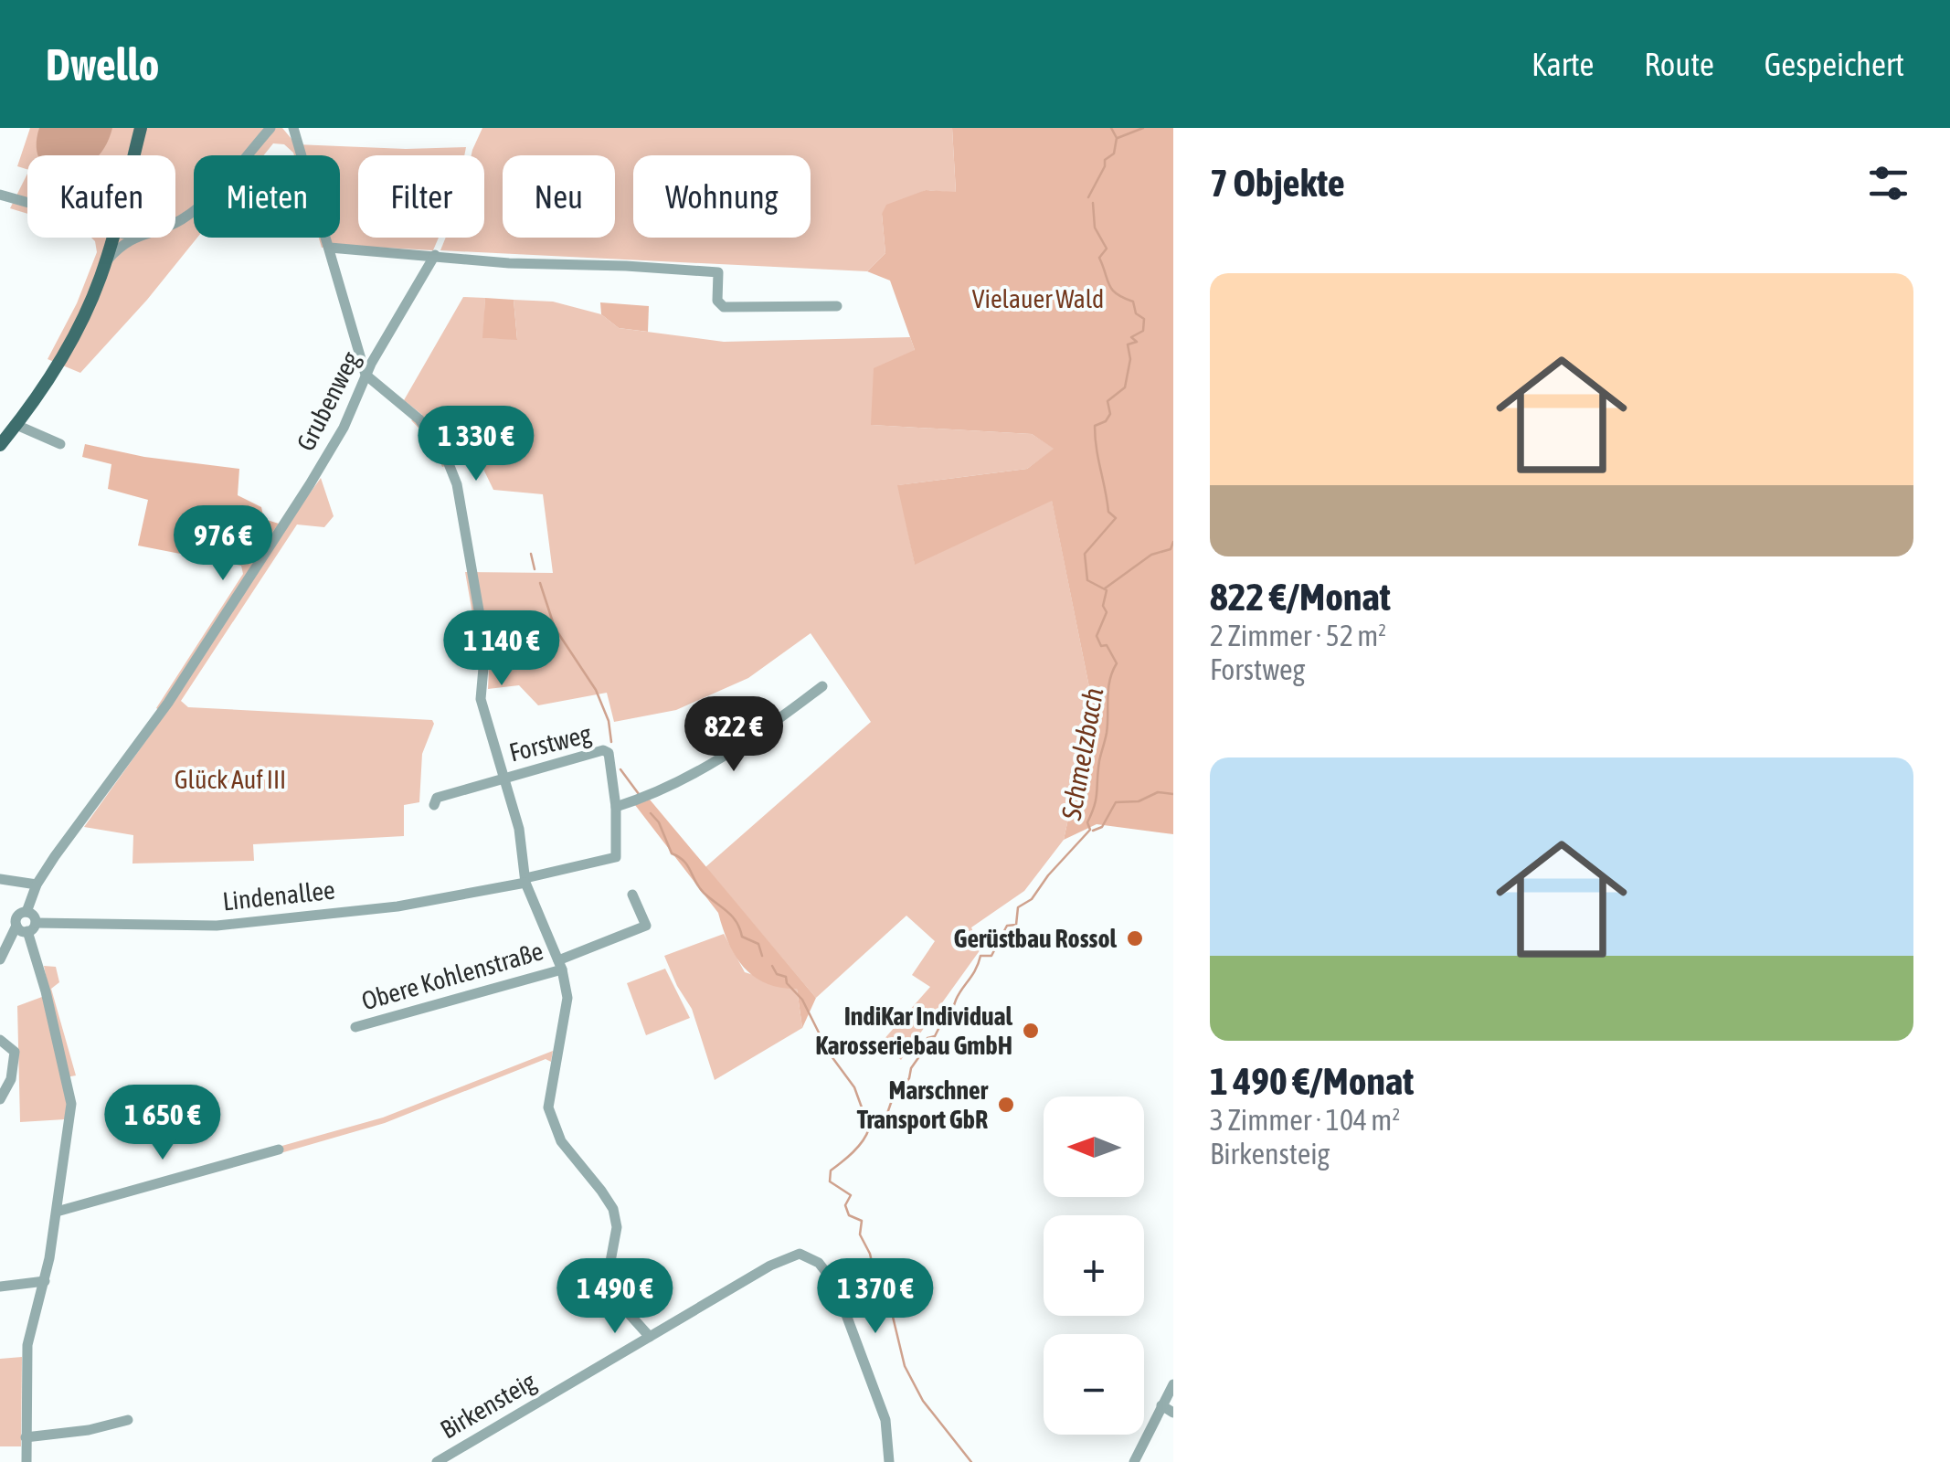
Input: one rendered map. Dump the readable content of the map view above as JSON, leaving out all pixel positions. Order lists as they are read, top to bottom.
{
  "streets": {
    "street": [
      "Grubenweg",
      "Forstweg",
      "Lindenallee",
      "Obere Kohlenstraße",
      "Birkensteig"
    ]
  },
  "crossings": [
    ["Grubenweg", "Lindenallee"],
    ["Grubenweg", "Obere Kohlenstraße"],
    ["Forstweg", "Lindenallee"],
    ["Forstweg", "Obere Kohlenstraße"],
    ["Lindenallee", "Obere Kohlenstraße"],
    ["Obere Kohlenstraße", "Birkensteig"]
  ],
  "water": ["Schmelzbach"],
  "parks": ["Vielauer Wald", "Glück Auf III"],
  "places": ["Gerüstbau Rossol", "IndiKar Individual Karosseriebau GmbH", "Marschner Transport GbR"],
  "north": "left",
  "page": {
    "header": "Dwello",
    "nav": ["Karte", "Route", "Gespeichert"],
    "heading": "7 Objekte",
    "chip": [
      "Kaufen",
      "Mieten",
      "Filter",
      "Neu",
      "Wohnung"
    ],
    "list": [
      {
        "name": "822 €/Monat",
        "note": "2 Zimmer · 52 m² · Forstweg"
      },
      {
        "name": "1 490 €/Monat",
        "note": "3 Zimmer · 104 m² · Birkensteig"
      }
    ],
    "price": [
      "1 330 €",
      "976 €",
      "1 140 €",
      "822 €",
      "1 650 €",
      "1 490 €",
      "1 370 €"
    ],
    "map_buttons": ["+", "−"]
  }
}
